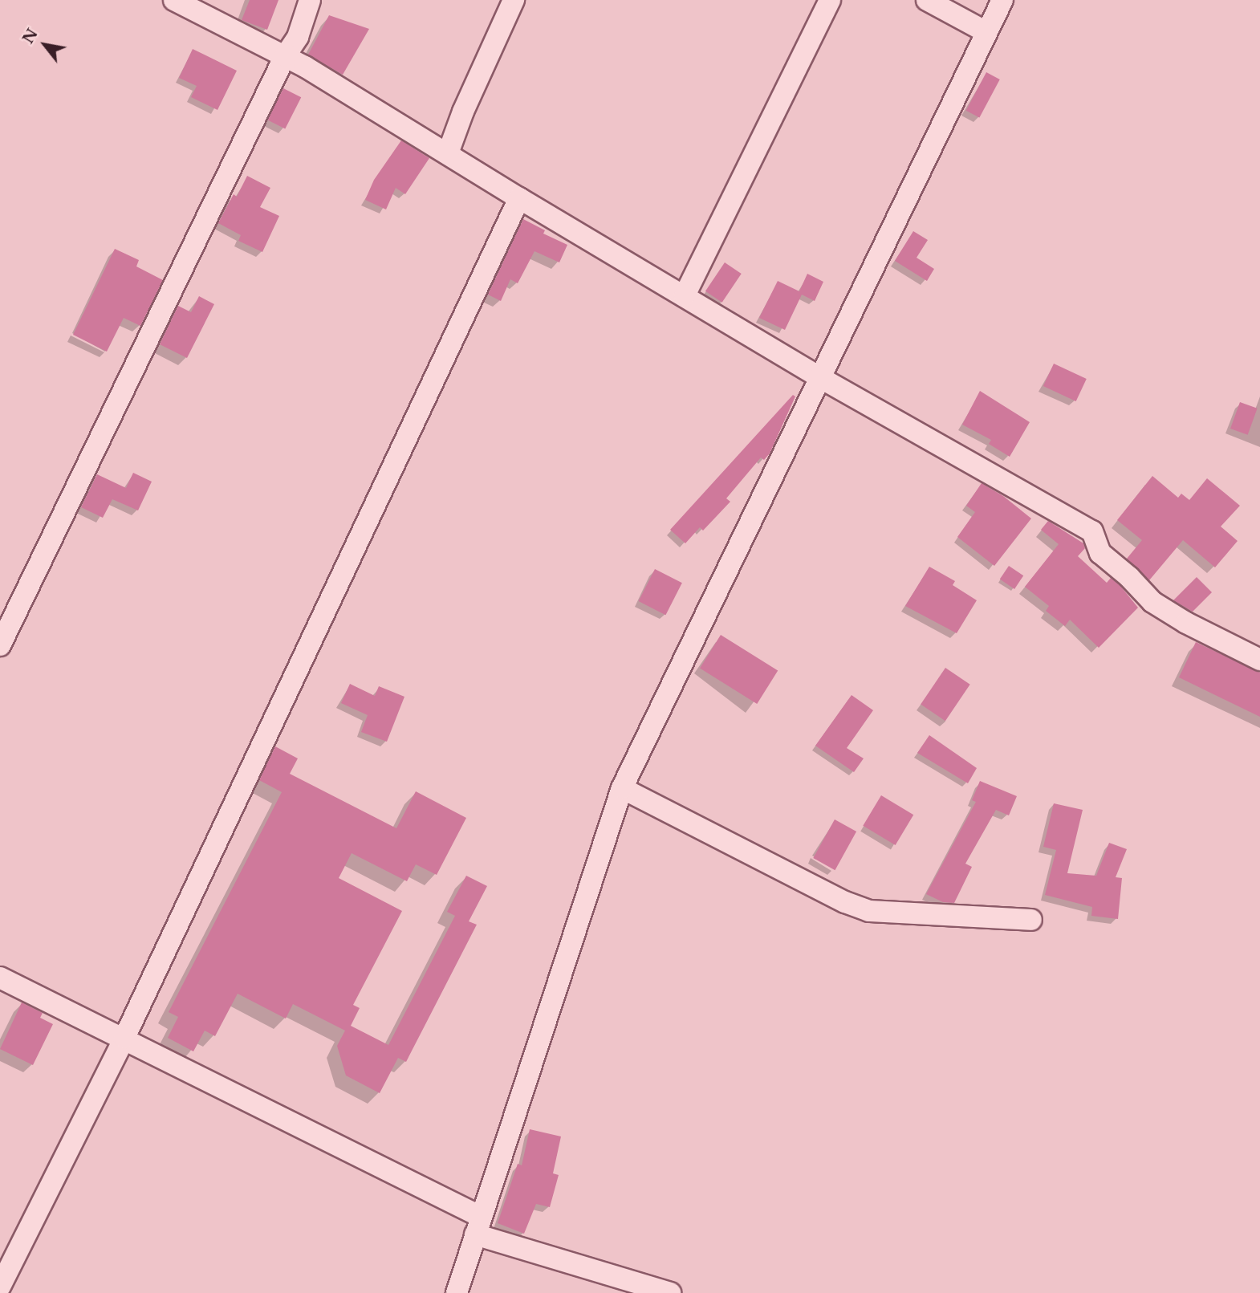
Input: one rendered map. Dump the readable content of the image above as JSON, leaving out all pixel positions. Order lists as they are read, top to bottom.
{
  "north": "top left"
}
